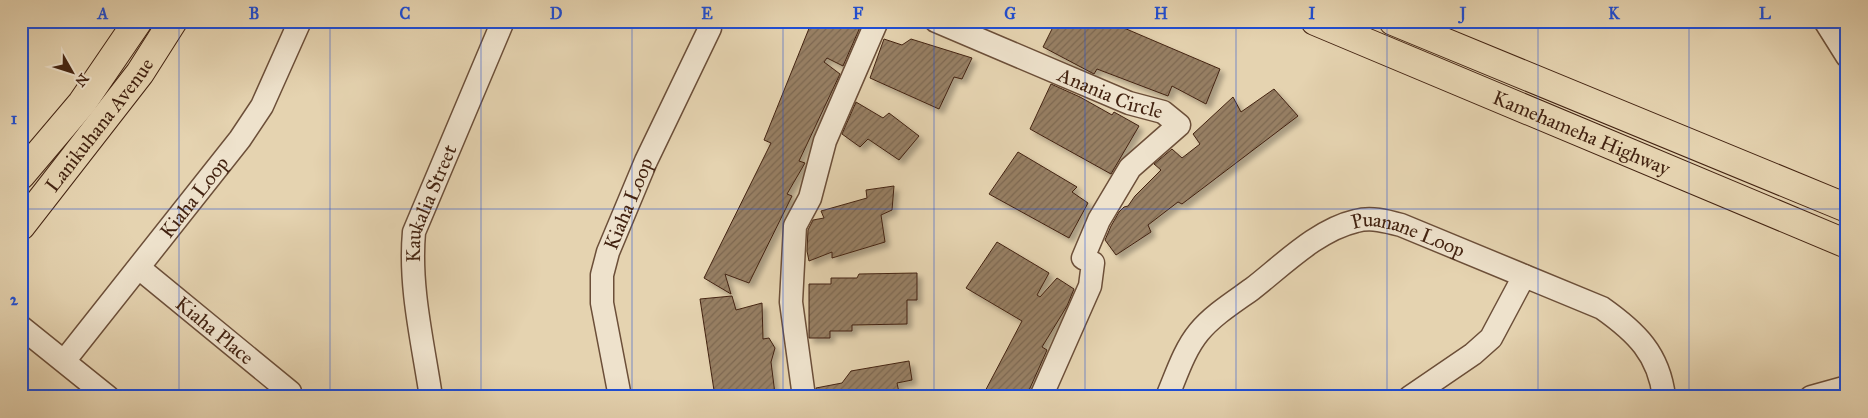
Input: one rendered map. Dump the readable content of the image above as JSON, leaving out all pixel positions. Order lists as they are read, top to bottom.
{
  "streets": {
    "main road": ["Lanikuhana Avenue", "Kamehameha Highway"],
    "street": [
      "Anania Circle",
      "Kiaha Loop",
      "Kaukalia Street",
      "Puanane Loop",
      "Kiaha Place"
    ]
  },
  "crossings": [
    ["Kiaha Loop", "Kiaha Place"]
  ],
  "north": "bottom right",
  "grid": {
    "columns": [
      "A",
      "B",
      "C",
      "D",
      "E",
      "F",
      "G",
      "H",
      "I",
      "J",
      "K",
      "L"
    ],
    "rows": ["1", "2"]
  }
}
